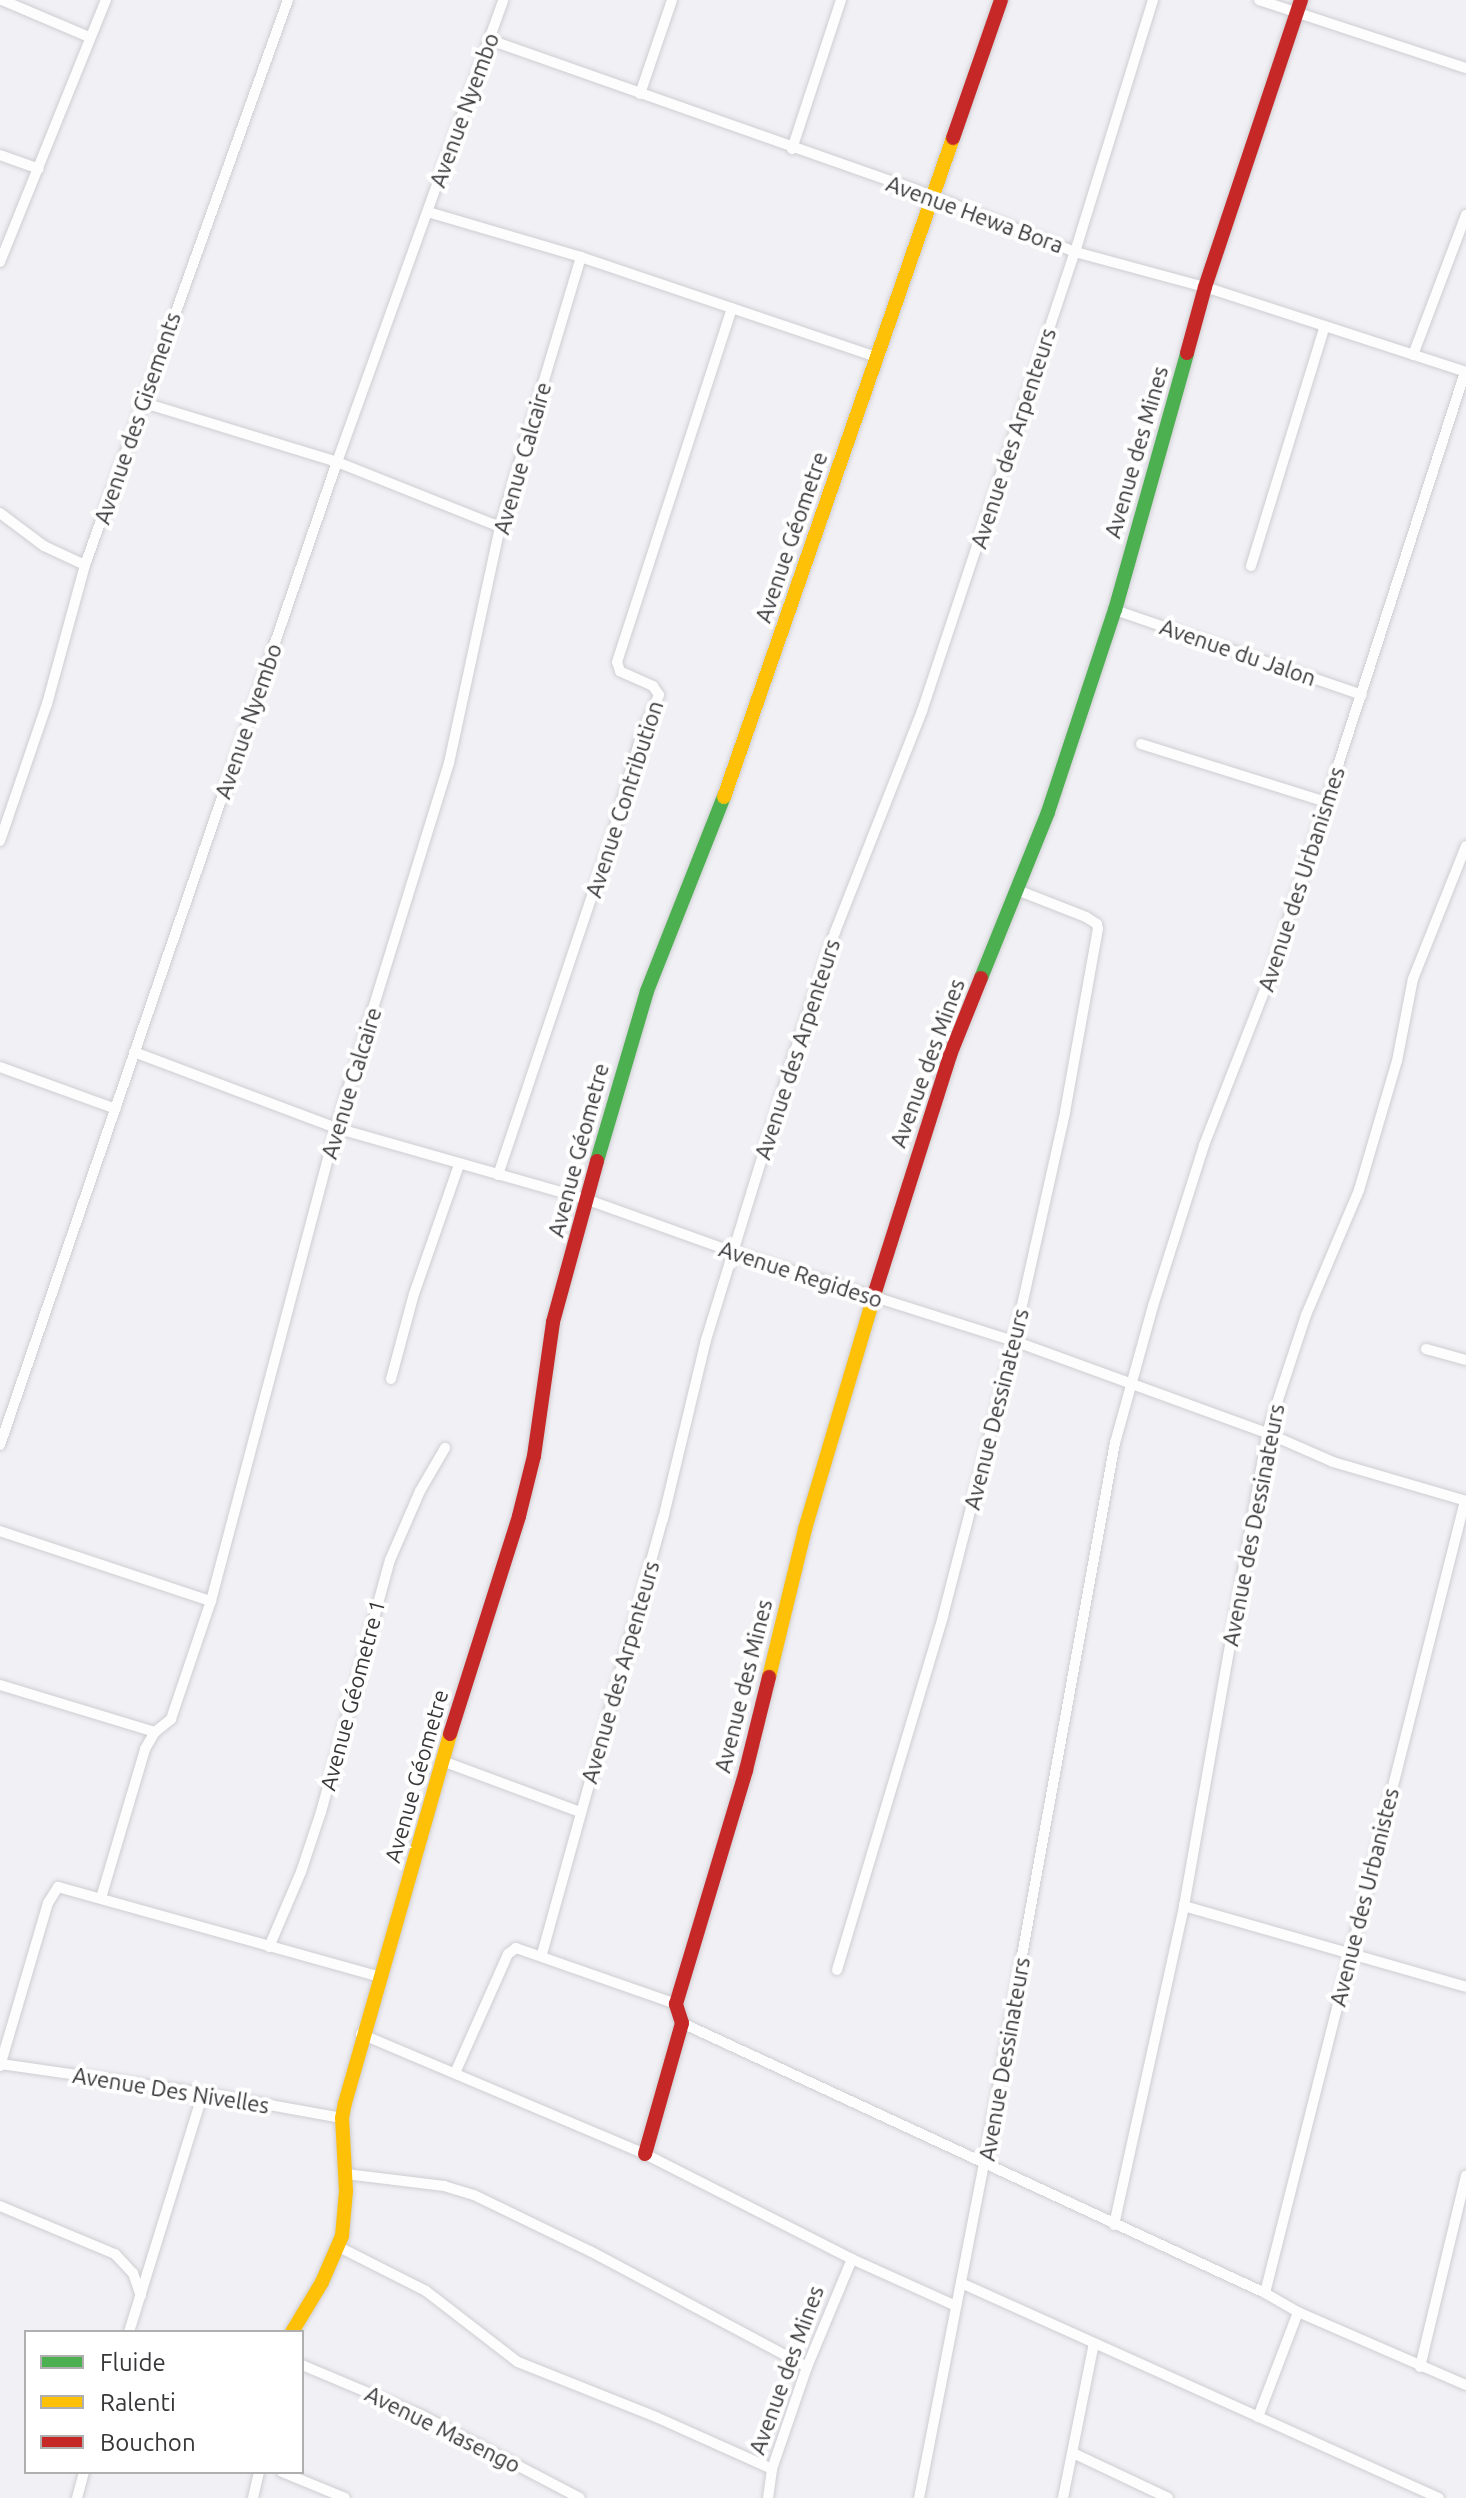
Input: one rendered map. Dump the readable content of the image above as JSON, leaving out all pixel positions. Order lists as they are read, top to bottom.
{
  "streets": {
    "street": [
      "Avenue Nyembo",
      "Avenue Hewa Bora",
      "Avenue des Gisements",
      "Avenue des Arpenteurs",
      "Avenue des Mines",
      "Avenue Calcaire",
      "Avenue Géometre",
      "Avenue du Jalon",
      "Avenue Contribution",
      "Avenue des Urbanismes",
      "Avenue Regideso",
      "Avenue Dessinateurs",
      "Avenue des Dessinateurs",
      "Avenue Géometre 1",
      "Avenue des Urbanistes",
      "Avenue Des Nivelles",
      "Avenue Masengo"
    ]
  },
  "crossings": [
    ["Avenue Nyembo", "Avenue Hewa Bora"],
    ["Avenue Nyembo", "Avenue Regideso"],
    ["Avenue Hewa Bora", "Avenue des Arpenteurs"],
    ["Avenue Hewa Bora", "Avenue des Mines"],
    ["Avenue Hewa Bora", "Avenue Géometre"],
    ["Avenue Hewa Bora", "Avenue des Urbanismes"],
    ["Avenue des Arpenteurs", "Avenue Regideso"],
    ["Avenue des Mines", "Avenue du Jalon"],
    ["Avenue des Mines", "Avenue Regideso"],
    ["Avenue des Mines", "Avenue Dessinateurs"],
    ["Avenue Calcaire", "Avenue Regideso"],
    ["Avenue Géometre", "Avenue Regideso"],
    ["Avenue Géometre", "Avenue Des Nivelles"],
    ["Avenue du Jalon", "Avenue des Urbanismes"],
    ["Avenue Contribution", "Avenue Regideso"],
    ["Avenue des Urbanismes", "Avenue Regideso"],
    ["Avenue des Urbanismes", "Avenue Dessinateurs"],
    ["Avenue Regideso", "Avenue Dessinateurs"],
    ["Avenue Regideso", "Avenue des Dessinateurs"],
    ["Avenue Regideso", "Avenue des Urbanistes"]
  ],
  "legend": ["Fluide", "Ralenti", "Bouchon"]
}
